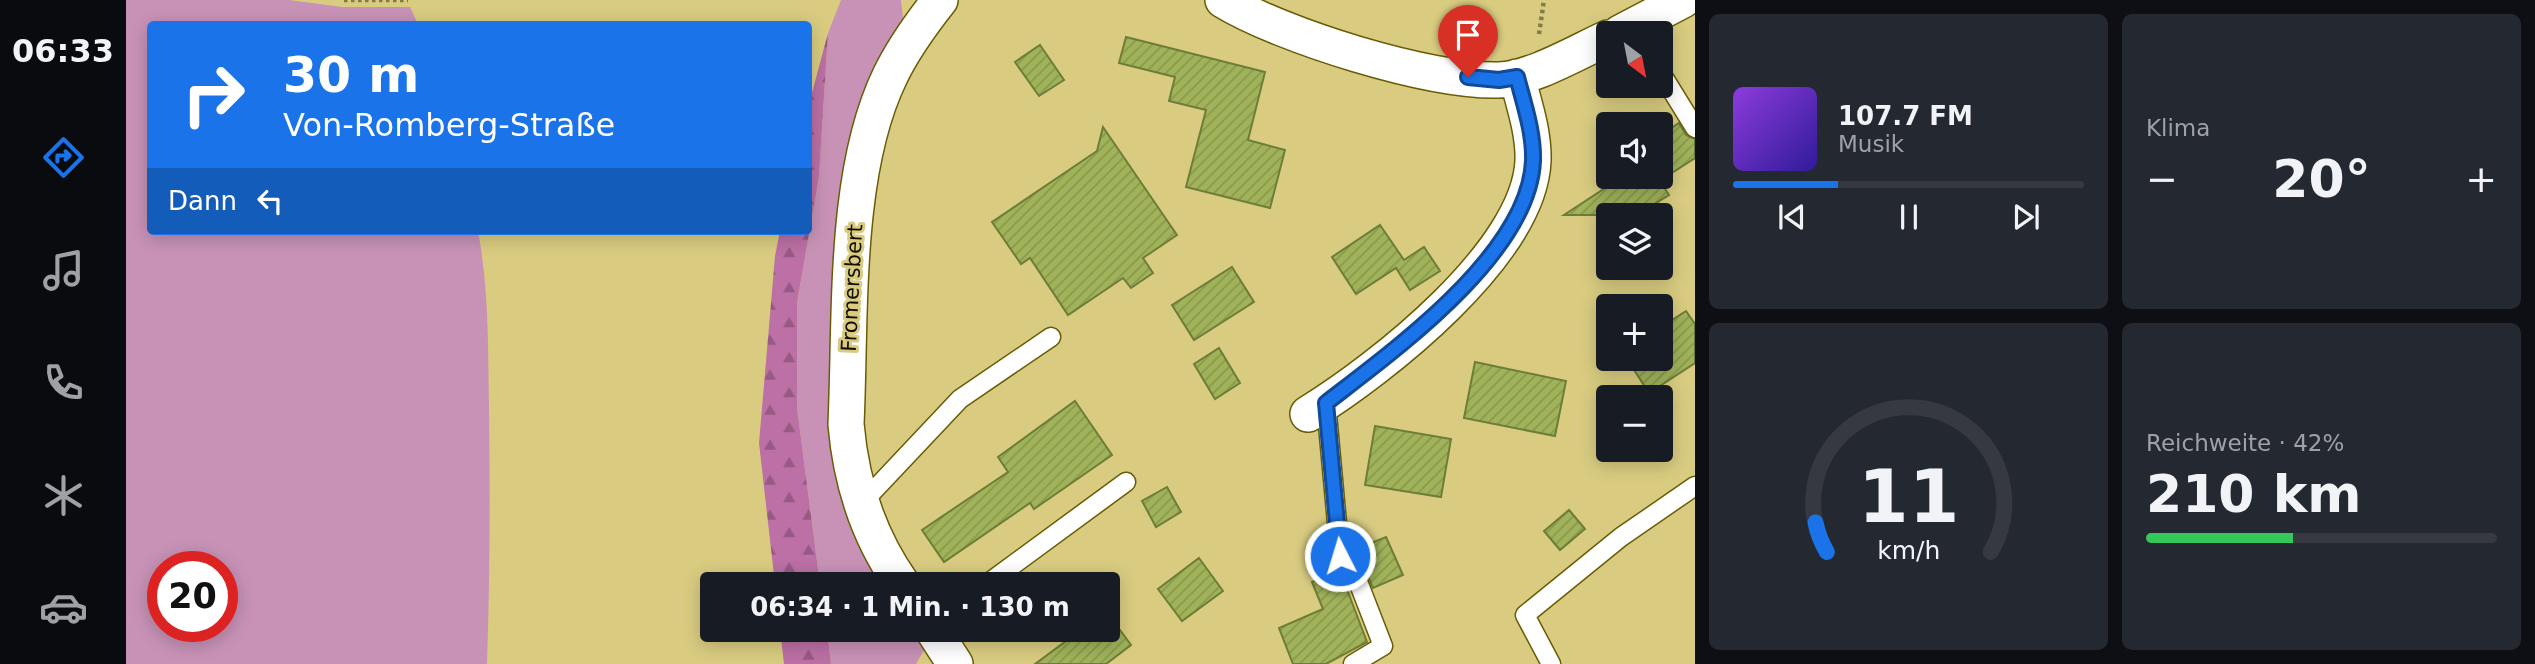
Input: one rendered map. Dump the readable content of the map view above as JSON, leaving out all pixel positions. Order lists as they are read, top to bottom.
{
  "streets": {
    "street": ["Fromersbert"]
  },
  "north": "bottom right",
  "page": {
    "tabs": "06:33",
    "tile": [
      "Klima",
      ["Reichweite · 42%", "210 km"]
    ],
    "map_buttons": ["+", "−"],
    "turn": ["30 m", "Von-Romberg-Straße"],
    "song": ["107.7 FM", "Musik"],
    "heat": ["−", "20°", "+"],
    "then": "Dann",
    "limit": "20",
    "trip": "06:34 · 1 Min. · 130 m",
    "gauge": ["11", "km/h"]
  }
}
